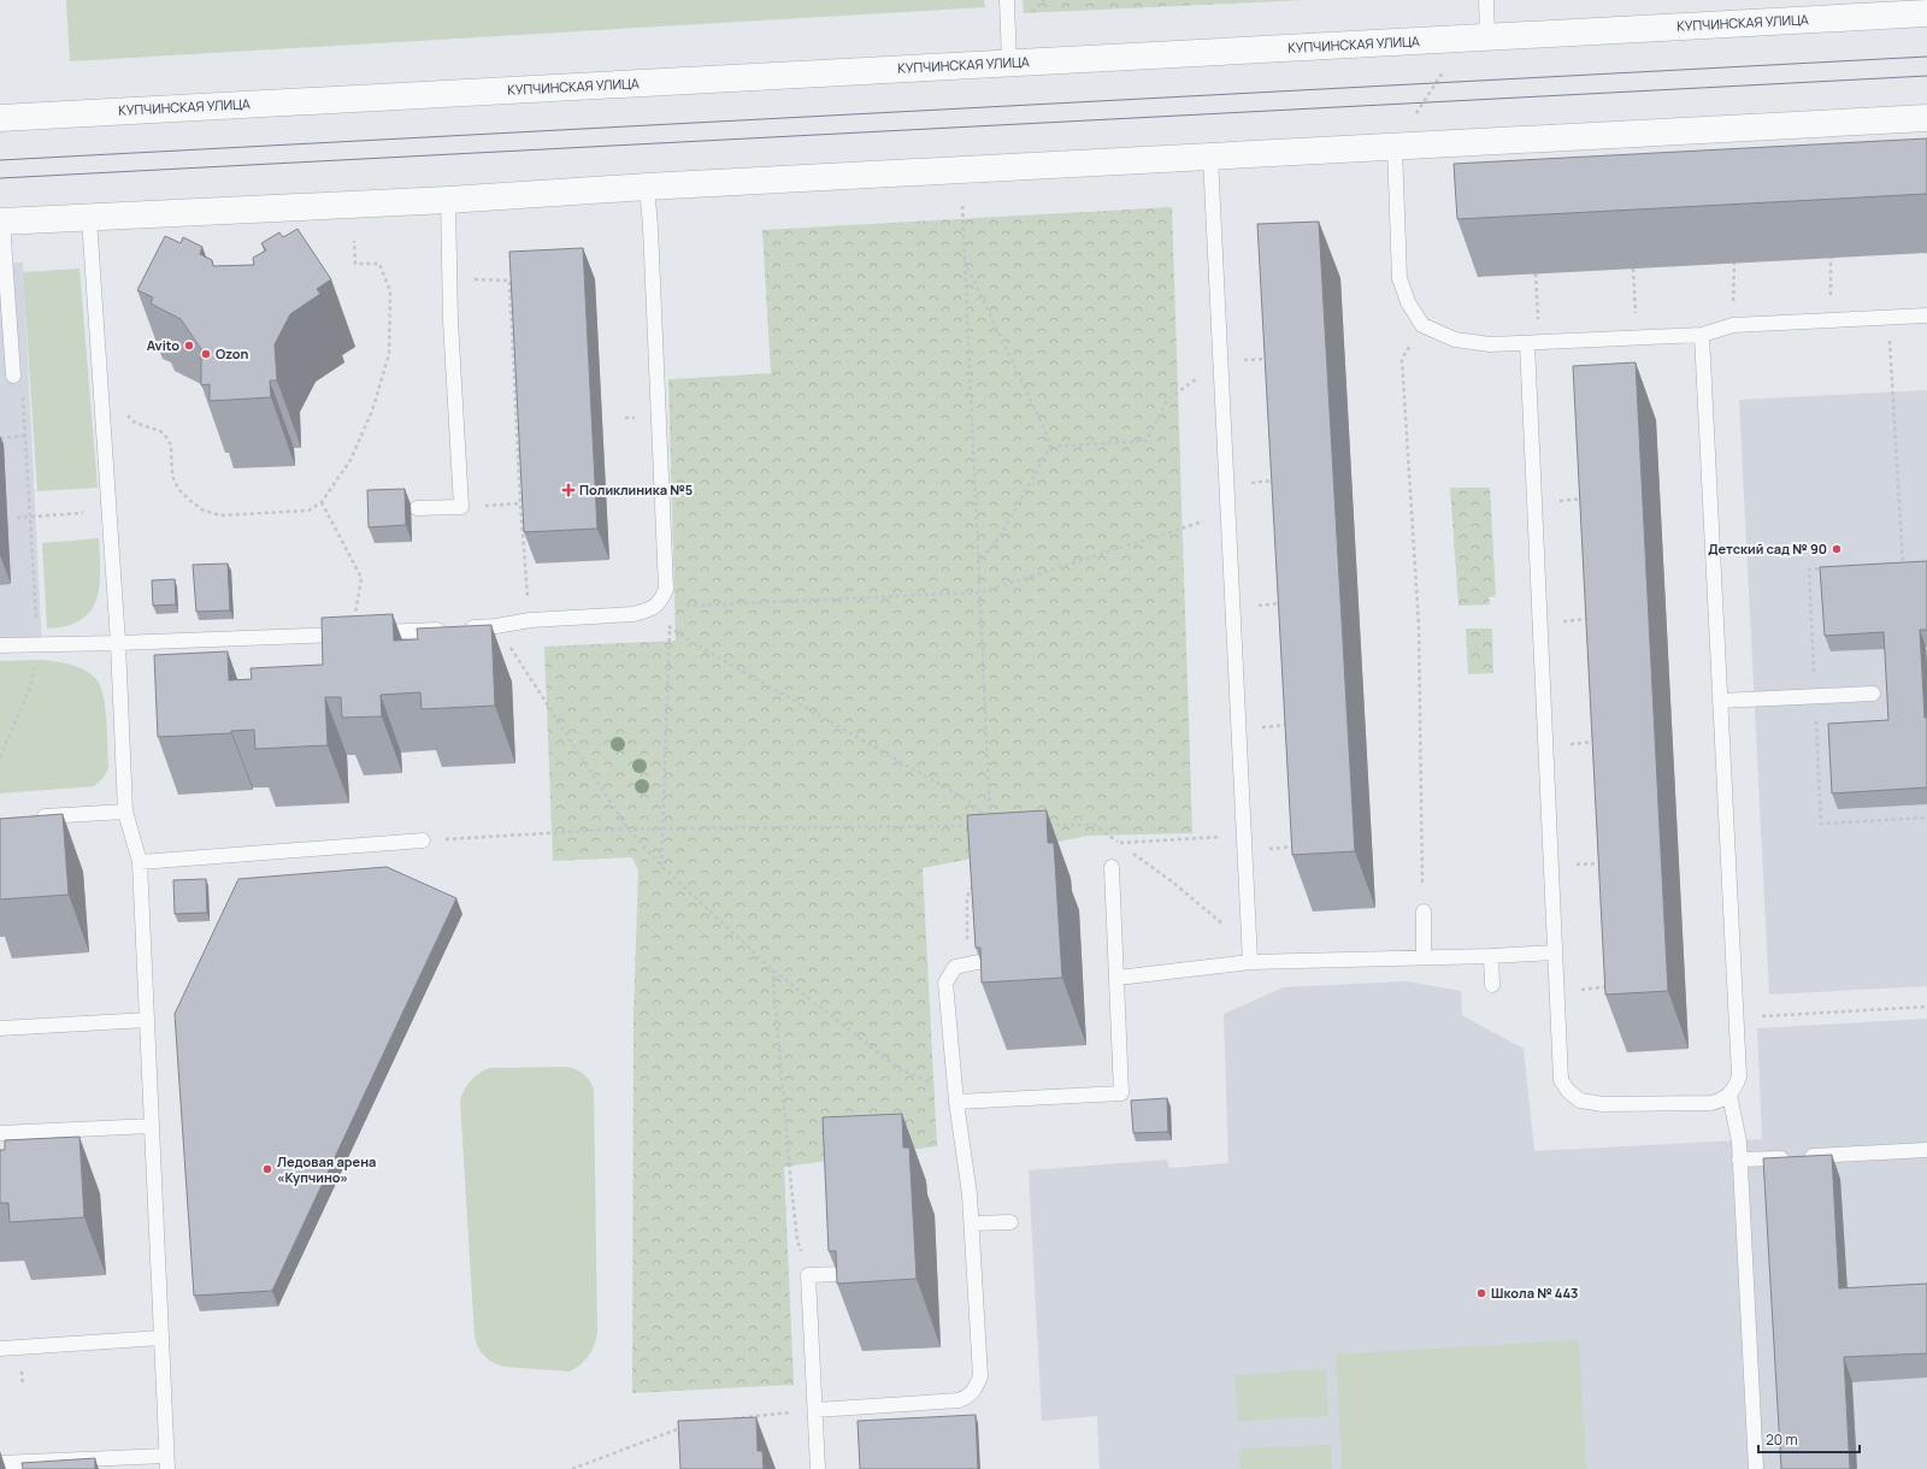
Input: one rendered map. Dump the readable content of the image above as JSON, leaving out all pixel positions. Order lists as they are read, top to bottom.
{
  "streets": {
    "street": ["КУПЧИНСКАЯ УЛИЦА"]
  },
  "places": {
    "other": [
      "Avito",
      "Ozon",
      "Детский сад № 90",
      "Ледовая арена «Купчино»",
      "Школа № 443"
    ],
    "health": ["Поликлиника №5"]
  },
  "scale_bar": "20 m"
}
